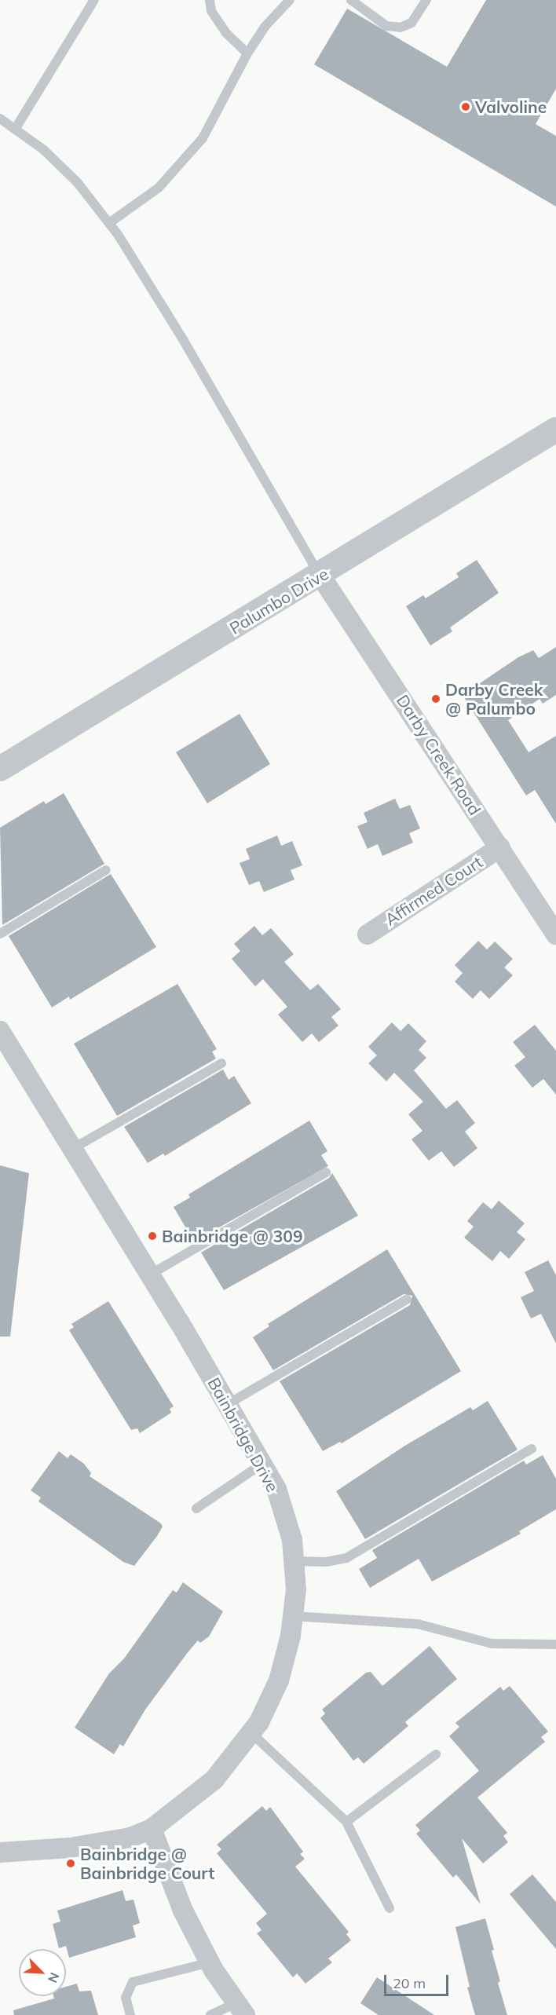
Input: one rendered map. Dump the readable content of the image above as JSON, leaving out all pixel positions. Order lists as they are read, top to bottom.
{
  "streets": {
    "street": [
      "Palumbo Drive",
      "Darby Creek Road",
      "Affirmed Court",
      "Bainbridge Drive"
    ]
  },
  "crossings": [
    ["Palumbo Drive", "Darby Creek Road"],
    ["Darby Creek Road", "Affirmed Court"]
  ],
  "places": [
    "Valvoline",
    "Darby Creek @ Palumbo",
    "Bainbridge @ 309",
    "Bainbridge @ Bainbridge Court"
  ],
  "scale_bar": "20 m",
  "north": "bottom right"
}
